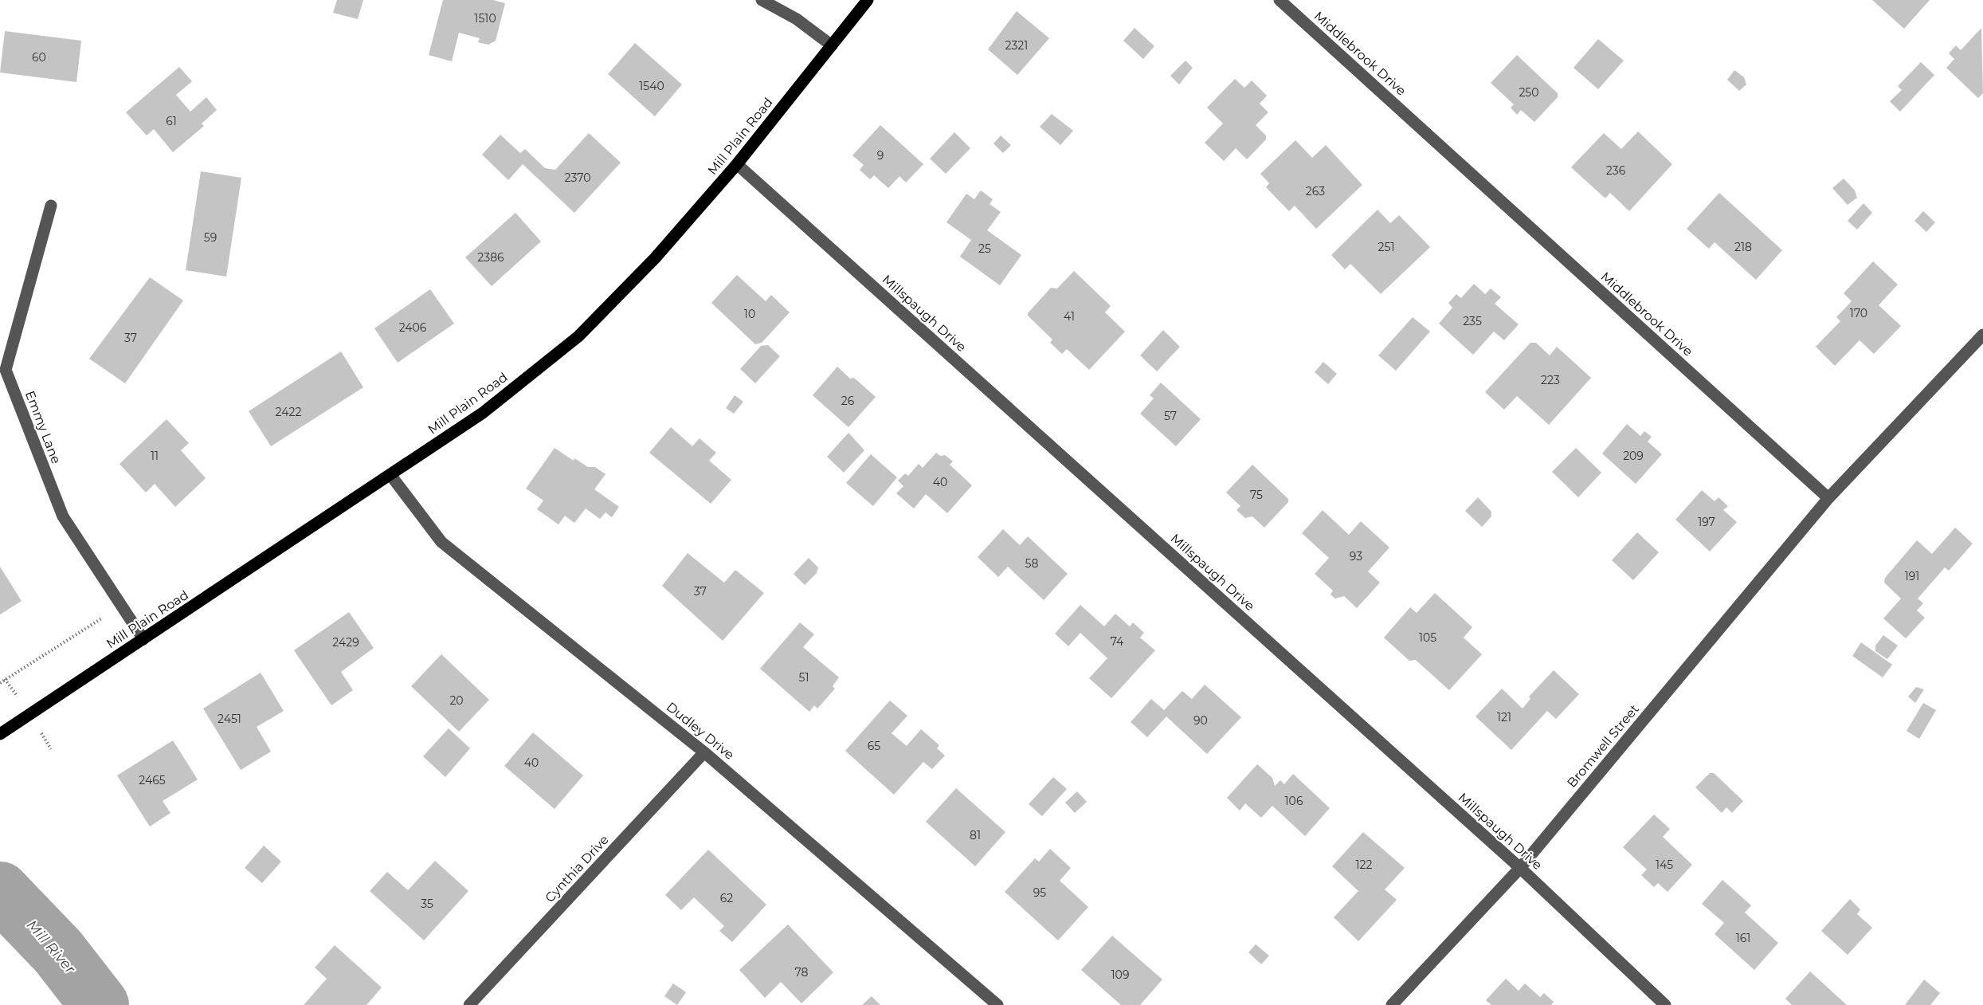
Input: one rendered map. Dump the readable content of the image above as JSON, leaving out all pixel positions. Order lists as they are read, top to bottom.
{
  "streets": {
    "main road": ["Mill Plain Road"],
    "street": [
      "Middlebrook Drive",
      "Millspaugh Drive",
      "Emmy Lane",
      "Dudley Drive",
      "Bromwell Street",
      "Cynthia Drive"
    ]
  },
  "crossings": [
    ["Middlebrook Drive", "Bromwell Street"],
    ["Mill Plain Road", "Millspaugh Drive"],
    ["Mill Plain Road", "Emmy Lane"],
    ["Mill Plain Road", "Dudley Drive"],
    ["Millspaugh Drive", "Bromwell Street"],
    ["Dudley Drive", "Cynthia Drive"]
  ],
  "water": ["Mill River"],
  "house_numbers": [
    "1510",
    "2321",
    "60",
    "1540",
    "250",
    "61",
    "9",
    "236",
    "2370",
    "263",
    "59",
    "251",
    "218",
    "25",
    "2386",
    "170",
    "10",
    "41",
    "235",
    "2406",
    "37",
    "223",
    "26",
    "2422",
    "57",
    "11",
    "209",
    "40",
    "75",
    "197",
    "93",
    "58",
    "191",
    "37",
    "105",
    "74",
    "2429",
    "51",
    "20",
    "121",
    "2451",
    "90",
    "65",
    "40",
    "2465",
    "106",
    "81",
    "122",
    "145",
    "95",
    "62",
    "35",
    "161",
    "78",
    "109"
  ]
}
